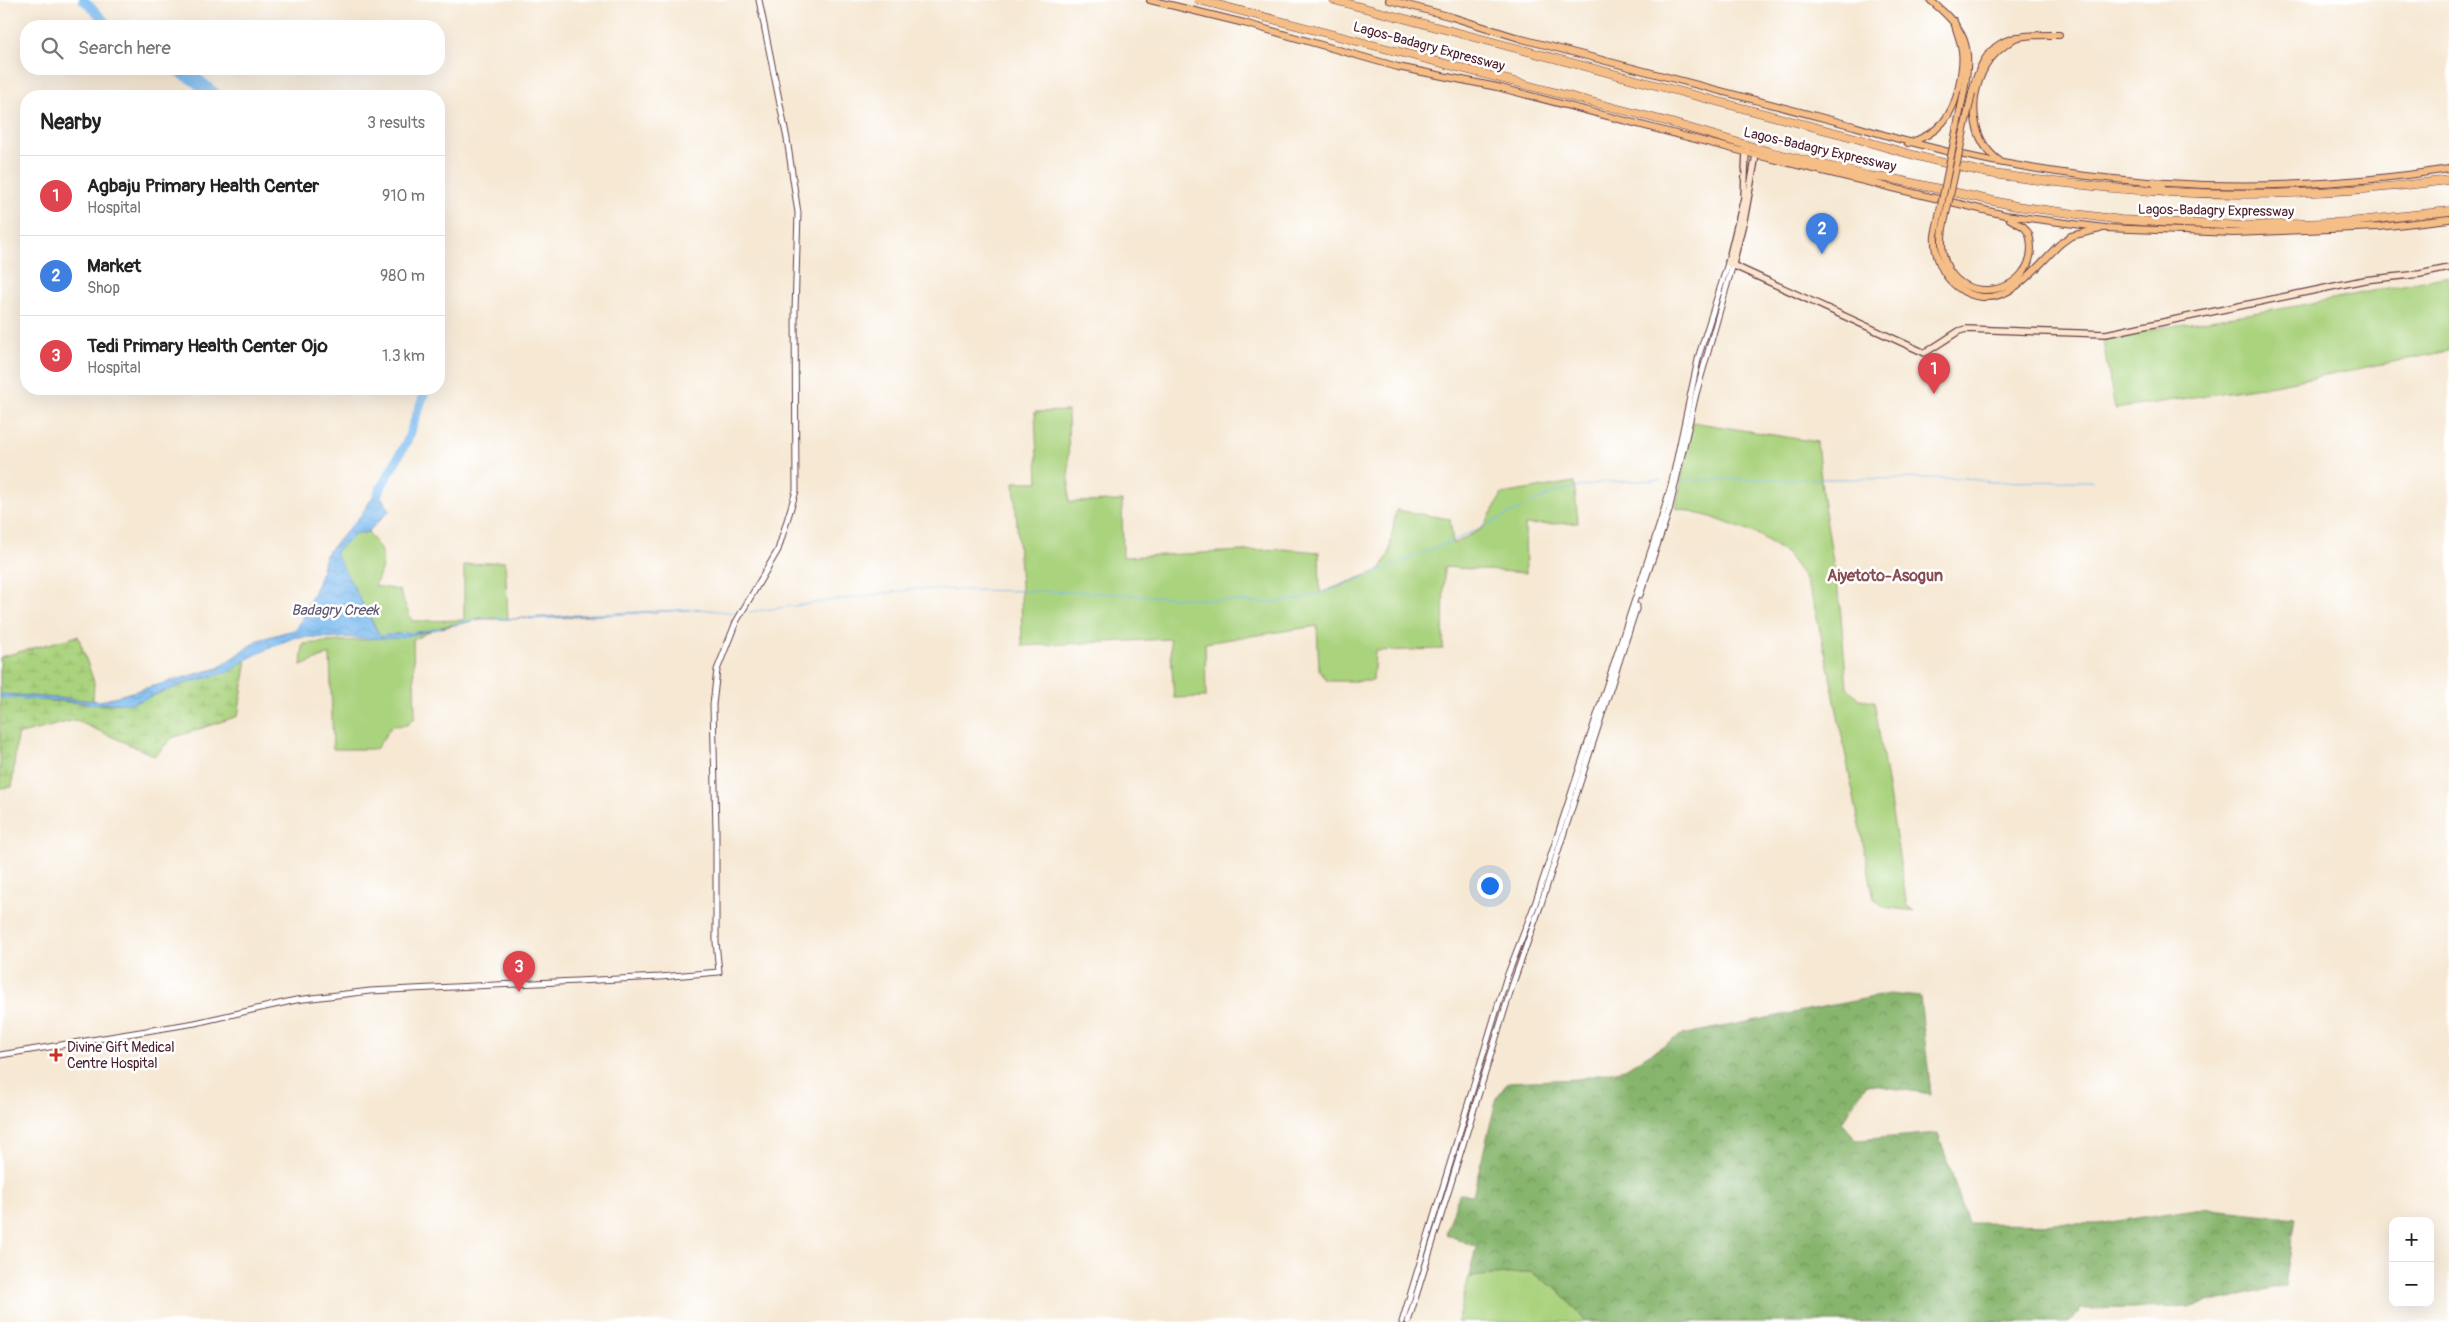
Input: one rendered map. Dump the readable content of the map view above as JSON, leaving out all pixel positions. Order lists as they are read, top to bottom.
{
  "streets": {
    "highway": ["Lagos-Badagry Expressway"]
  },
  "districts": ["Aiyetoto-Asogun"],
  "water": ["Badagry Creek"],
  "places": {
    "health": ["Divine Gift Medical Centre Hospital"]
  },
  "page": {
    "search": "Search here",
    "heading": ["Nearby", "3 results"],
    "list": [
      {
        "mark": "1",
        "name": "Agbaju Primary Health Center",
        "note": "Hospital",
        "value": "910 m"
      },
      {
        "mark": "2",
        "name": "Market",
        "note": "Shop",
        "value": "980 m"
      },
      {
        "mark": "3",
        "name": "Tedi Primary Health Center Ojo",
        "note": "Hospital",
        "value": "1.3 km"
      }
    ],
    "pins": ["2", "1", "3"],
    "map_buttons": ["+", "−"]
  }
}
